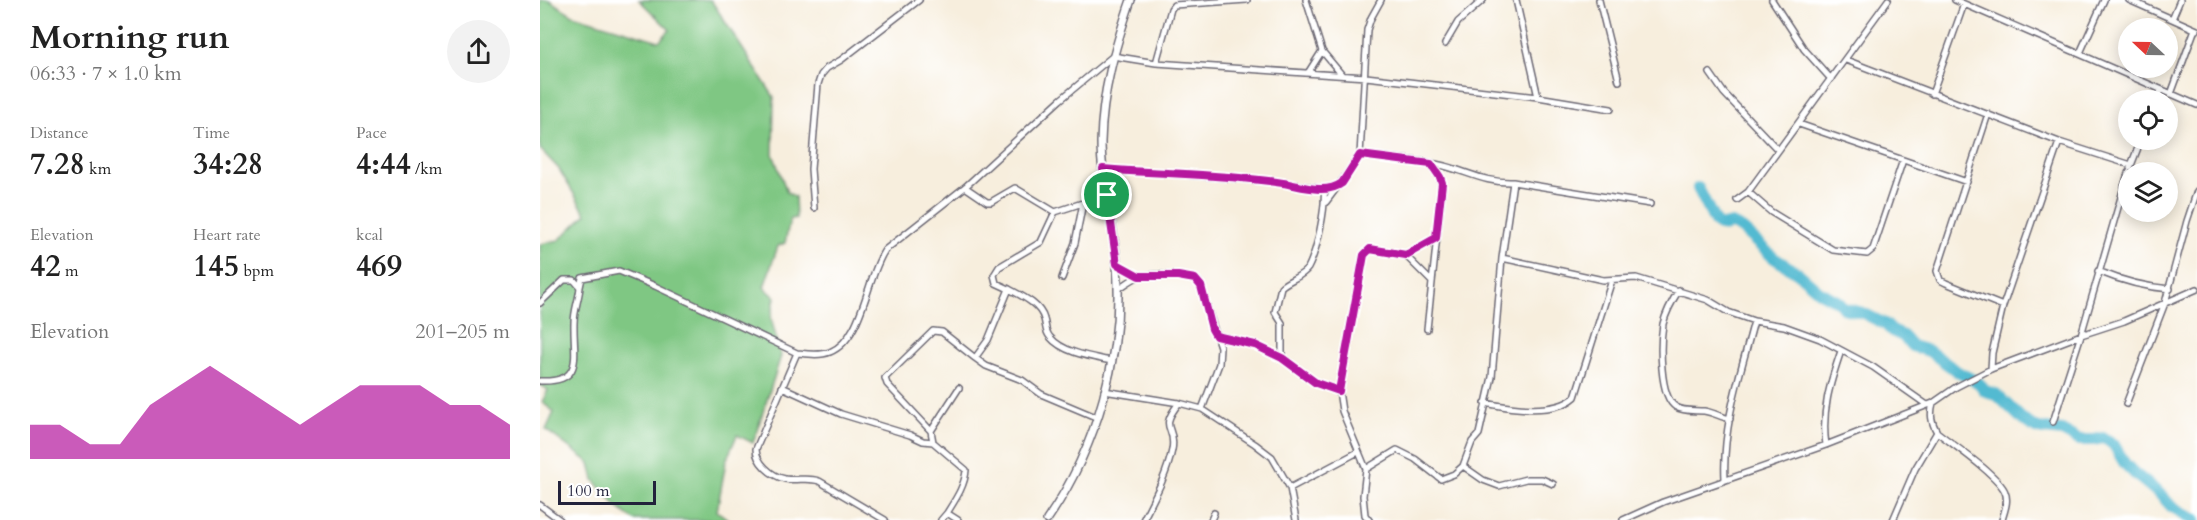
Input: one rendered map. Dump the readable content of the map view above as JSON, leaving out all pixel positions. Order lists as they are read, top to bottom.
{
  "scale_bar": "100 m",
  "north": "left",
  "page": {
    "heading": ["Morning run", "06:33 · 7 × 1.0 km"],
    "stats": [
      ["Distance", "7.28 km"],
      ["Time", "34:28"],
      ["Pace", "4:44 /km"],
      ["Elevation", "42 m"],
      ["Heart rate", "145 bpm"],
      ["kcal", "469"]
    ],
    "chart": ["Elevation", "201–205 m"],
    "scale": "100 m"
  }
}
